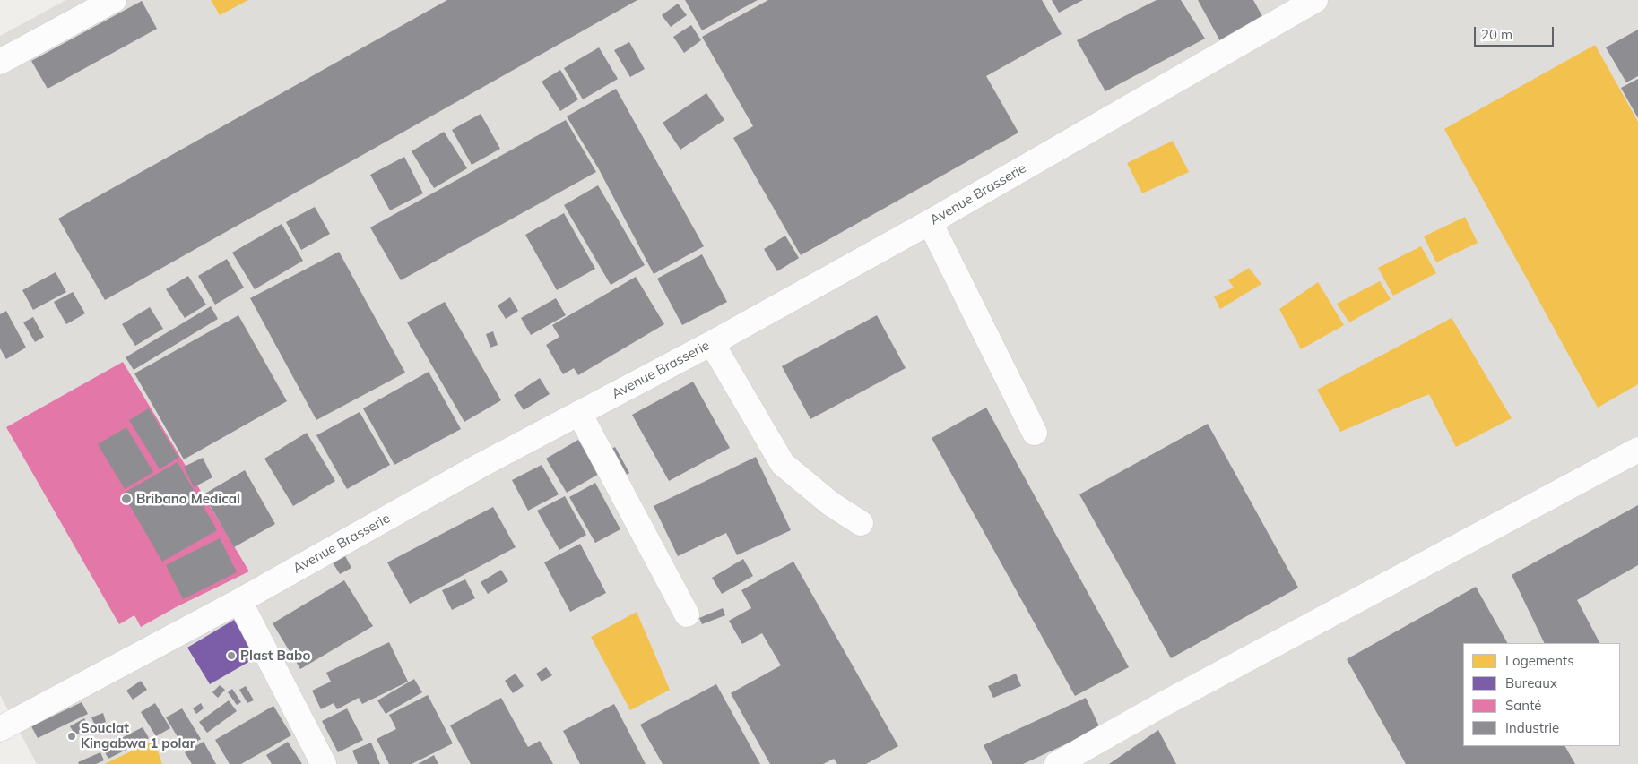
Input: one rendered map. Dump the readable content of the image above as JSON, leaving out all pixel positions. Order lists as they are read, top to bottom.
{
  "streets": {
    "street": ["Avenue Brasserie"]
  },
  "places": ["Bribano Medical", "Plast Babo", "Souciat Kingabwa 1 polar"],
  "legend": [
    "Logements",
    "Bureaux",
    "Santé",
    "Industrie"
  ],
  "scale_bar": "20 m"
}
